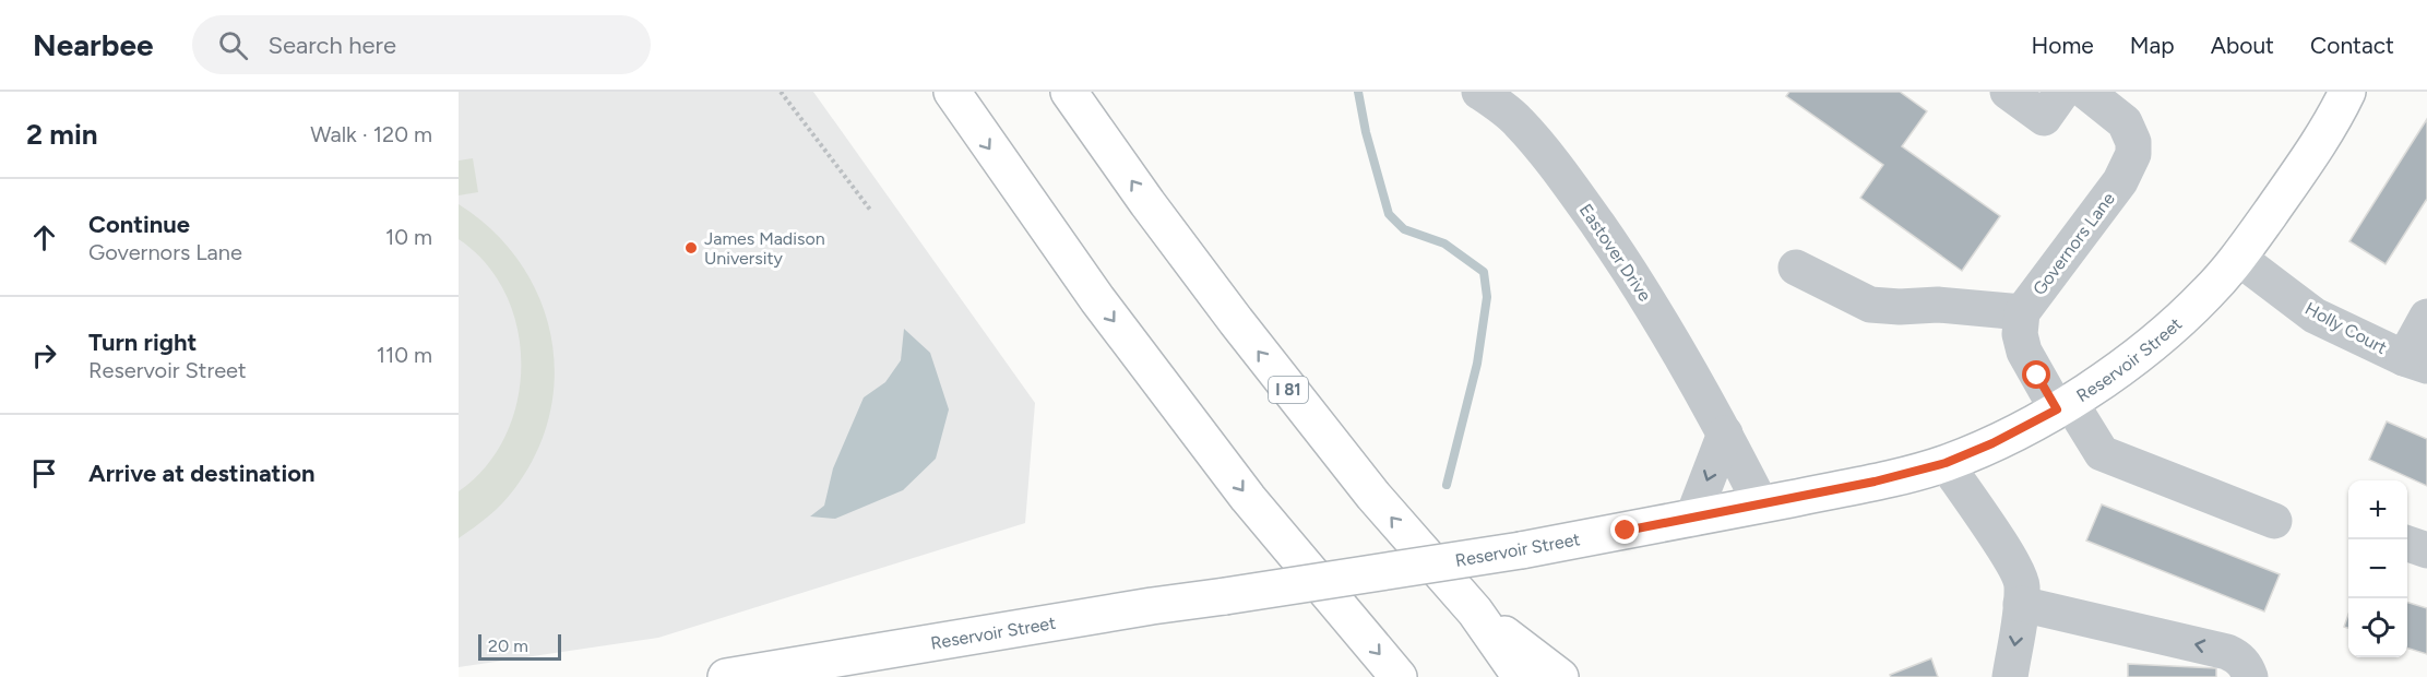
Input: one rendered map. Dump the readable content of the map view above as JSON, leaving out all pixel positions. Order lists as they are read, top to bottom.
{
  "streets": {
    "main road": ["Reservoir Street", "I 81"],
    "street": ["Governors Lane", "Eastover Drive", "Holly Court"]
  },
  "crossings": [
    ["Governors Lane", "Reservoir Street"],
    ["Eastover Drive", "Reservoir Street"],
    ["Holly Court", "Reservoir Street"]
  ],
  "places": ["James Madison University"],
  "scale_bar": "20 m",
  "page": {
    "header": "Nearbee",
    "search": "Search here",
    "nav": [
      "Home",
      "Map",
      "About",
      "Contact"
    ],
    "heading": ["2 min", "Walk · 120 m"],
    "list": [
      ["Continue", "Governors Lane", "10 m"],
      ["Turn right", "Reservoir Street", "110 m"],
      "Arrive at destination"
    ],
    "map_buttons": ["+", "−"],
    "scale": "20 m"
  }
}
